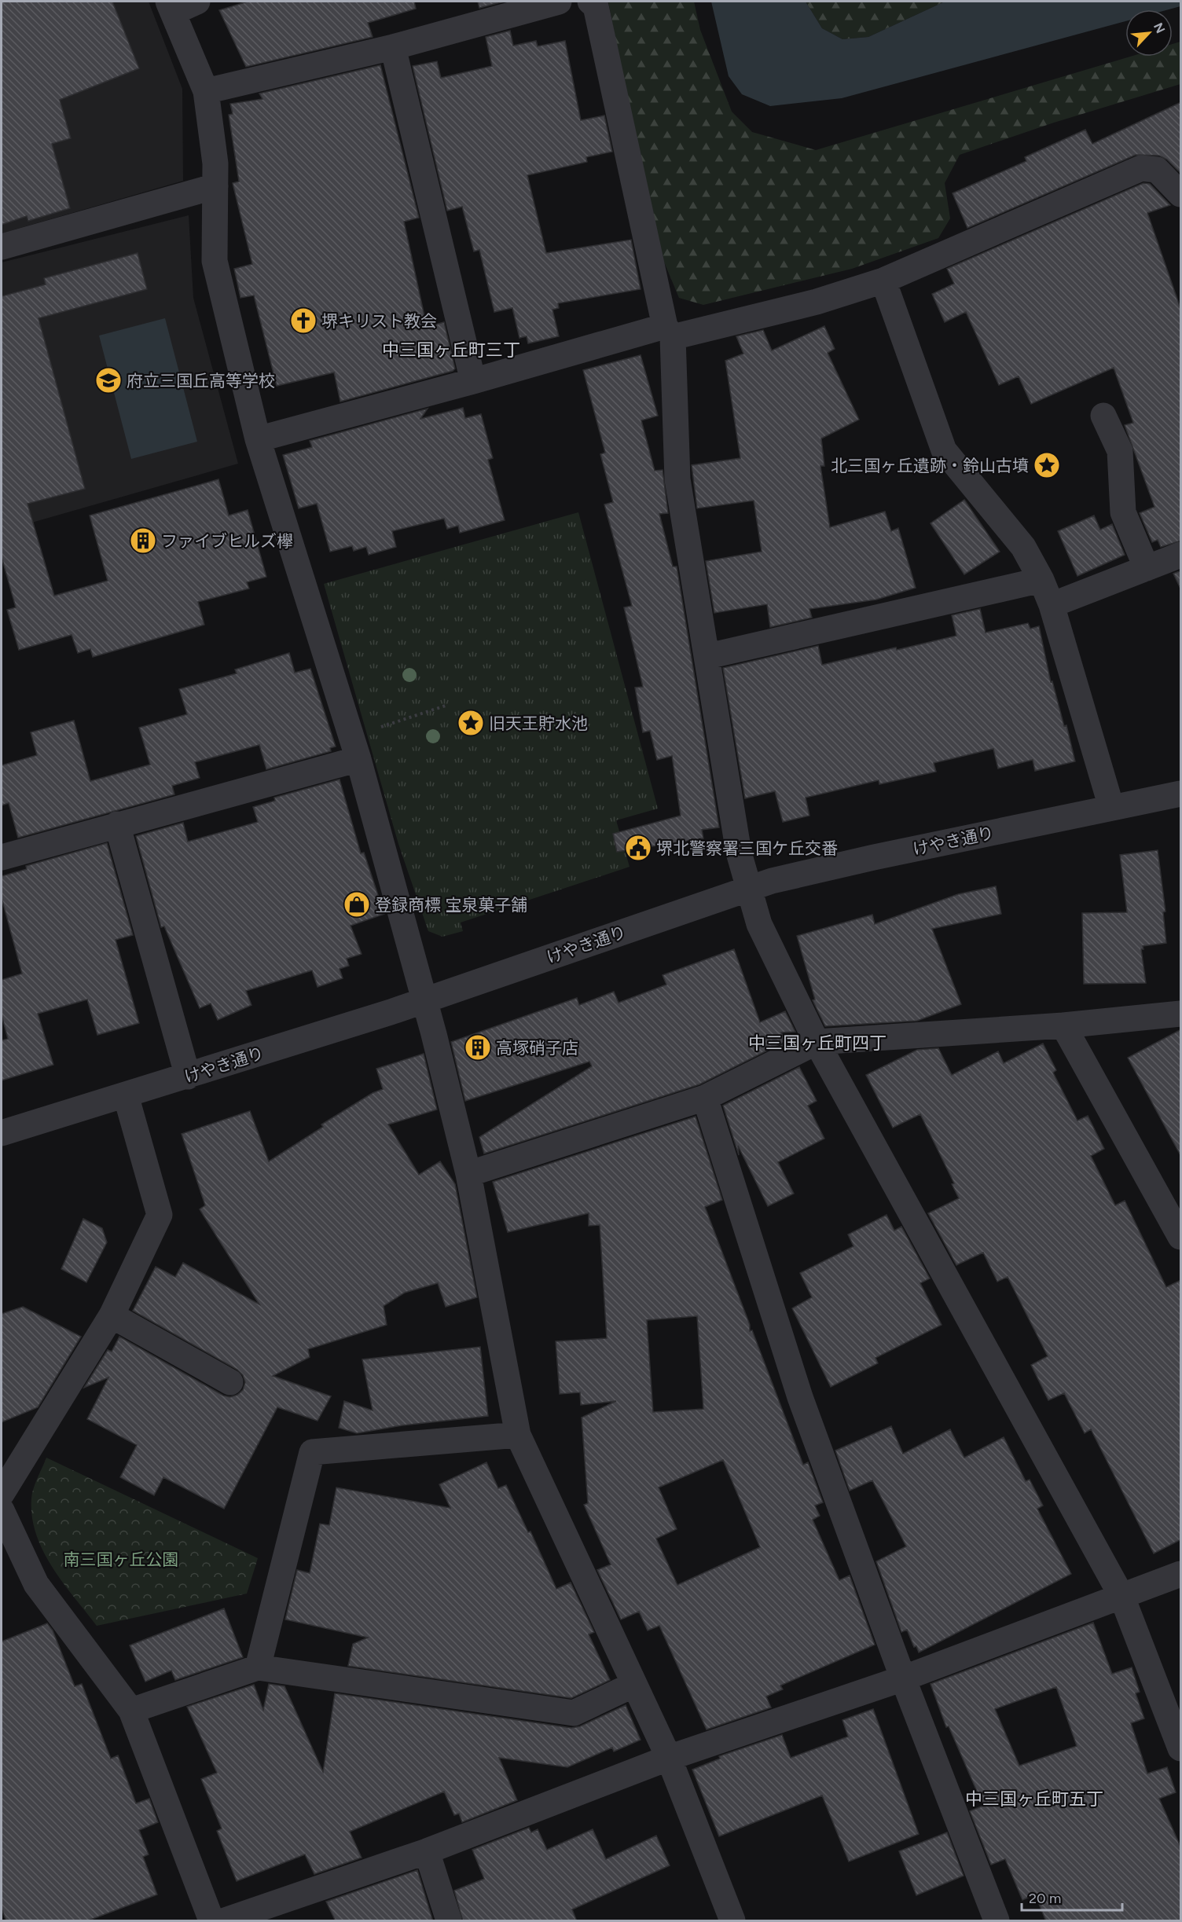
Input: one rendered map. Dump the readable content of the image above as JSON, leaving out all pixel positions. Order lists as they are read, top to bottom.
{
  "streets": {
    "street": ["けやき通り"]
  },
  "districts": ["中三国ヶ丘町三丁", "中三国ヶ丘町四丁", "中三国ヶ丘町五丁"],
  "parks": ["南三国ヶ丘公園"],
  "places": {
    "church": ["堺キリスト教会"],
    "school or university": ["府立三国丘高等学校"],
    "place": ["北三国ヶ丘遺跡・鈴山古墳", "旧天王貯水池"],
    "building": ["ファイブヒルズ欅", "高塚硝子店"],
    "public building": ["堺北警察署三国ケ丘交番"],
    "shop": ["登録商標 宝泉菓子舗"]
  },
  "scale_bar": "20 m",
  "north": "top right"
}
